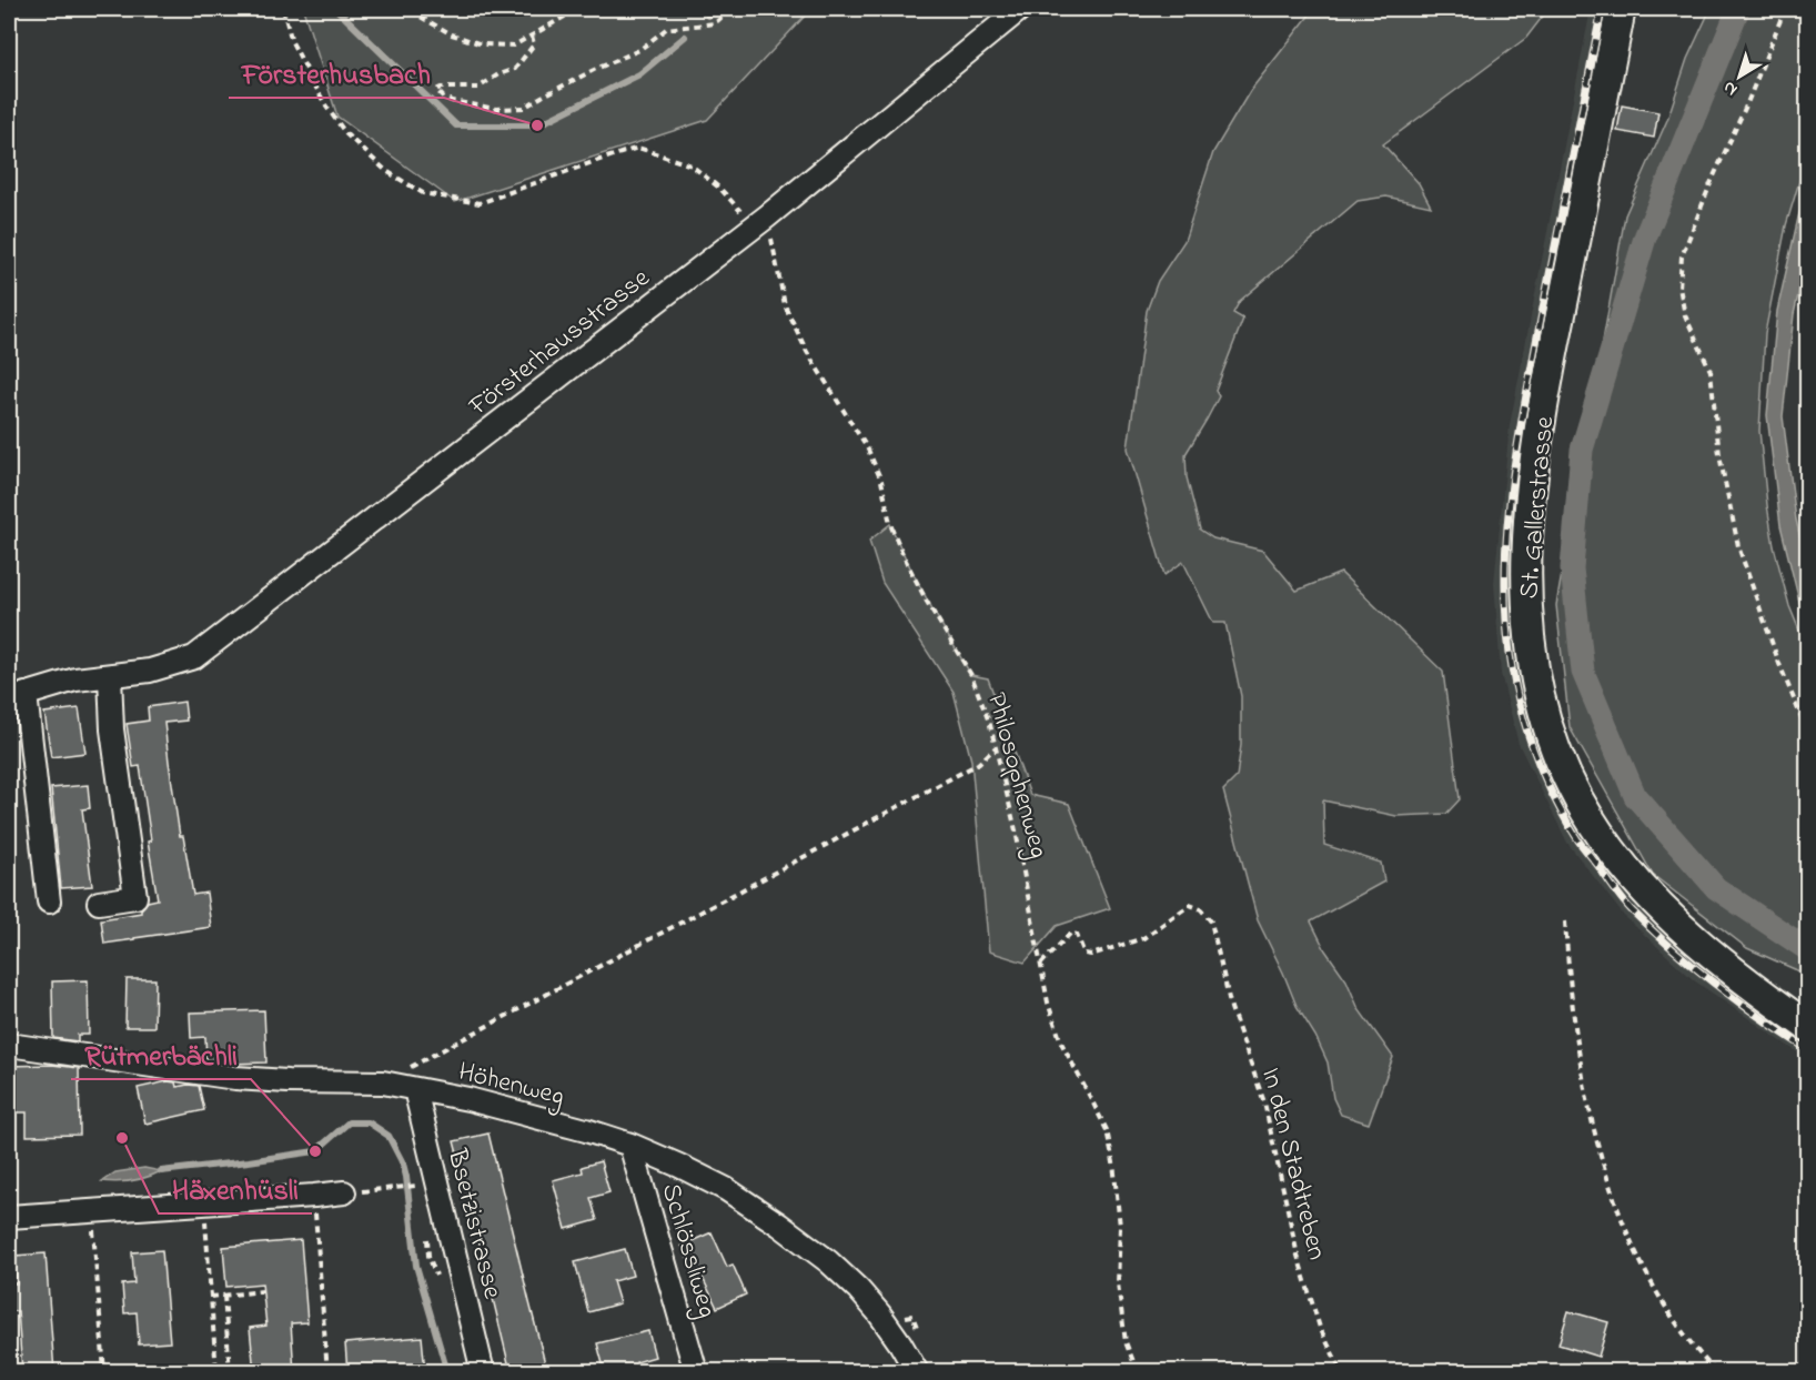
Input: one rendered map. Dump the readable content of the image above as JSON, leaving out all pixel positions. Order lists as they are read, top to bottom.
{
  "streets": {
    "main road": ["St. Gallerstrasse"],
    "street": [
      "Försterhausstrasse",
      "Höhenweg",
      "Bsetzistrasse",
      "Schlössliweg"
    ],
    "path": ["Philosophenweg", "In den Stadtreben"]
  },
  "crossings": [
    ["Försterhausstrasse", "Philosophenweg"],
    ["Philosophenweg", "In den Stadtreben"],
    ["Höhenweg", "Bsetzistrasse"],
    ["Höhenweg", "Schlössliweg"]
  ],
  "places": ["Försterhusbach", "Häxenhüsli", "Rütmerbächli"],
  "north": "bottom left"
}
